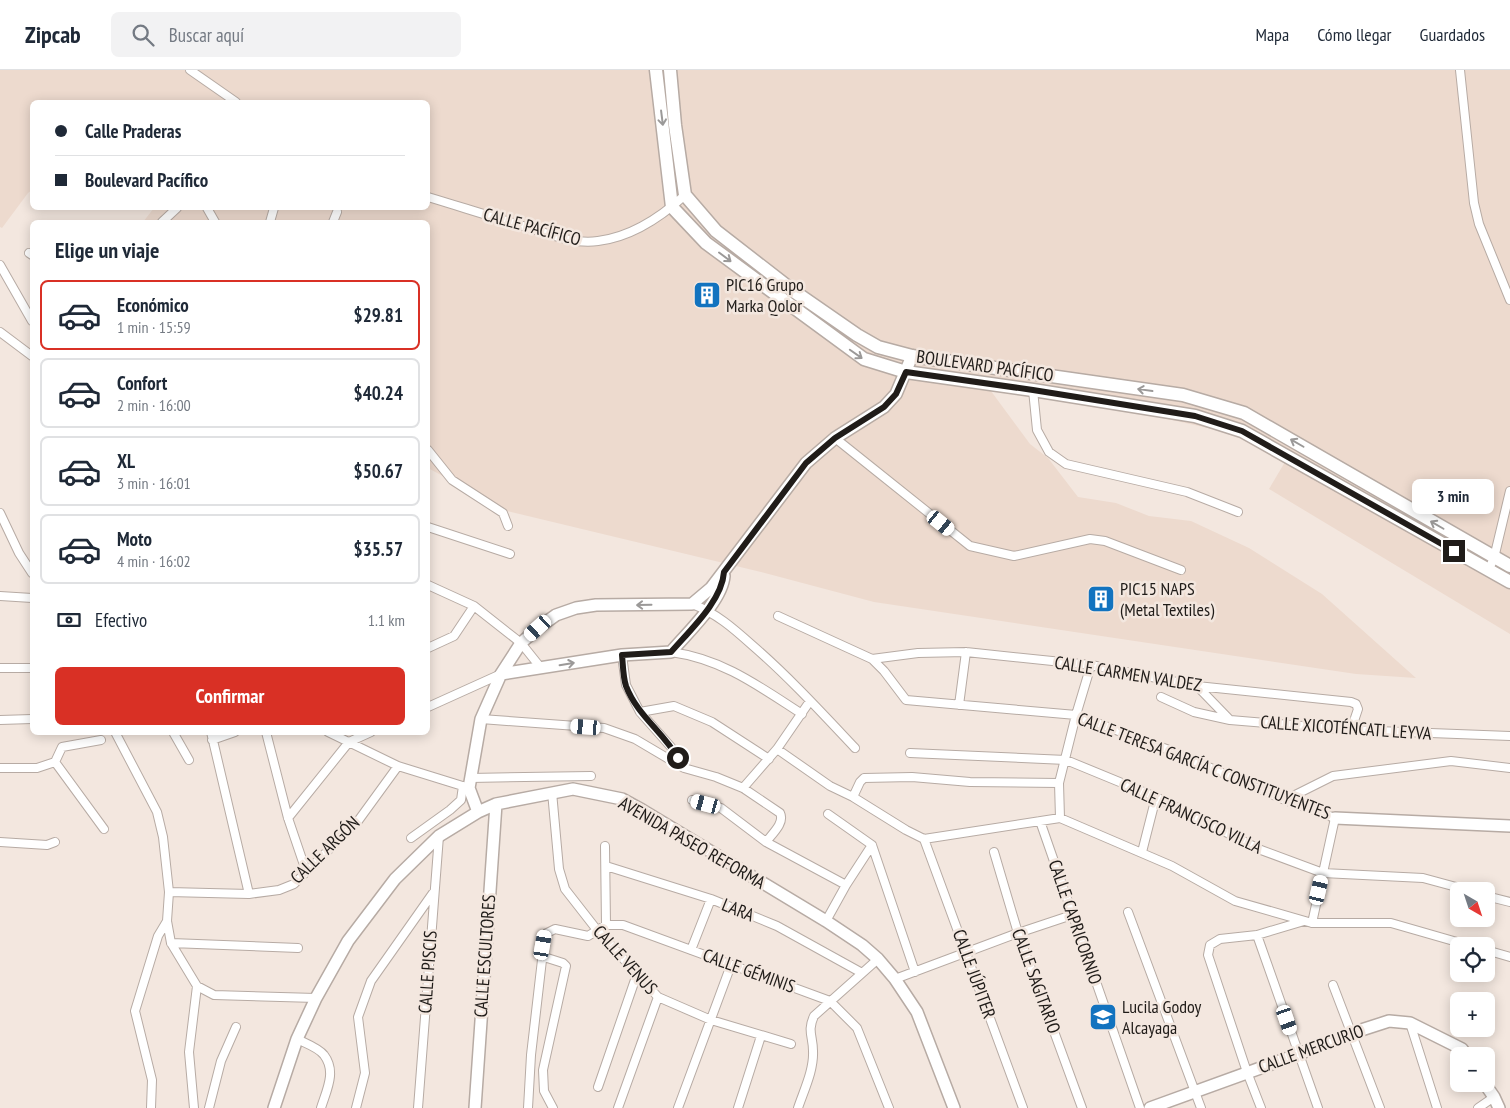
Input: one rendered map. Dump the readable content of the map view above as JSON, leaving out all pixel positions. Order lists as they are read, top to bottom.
{
  "streets": {
    "main road": [
      "BOULEVARD PACÍFICO",
      "CALLE TERESA GARCÍA C CONSTITUYENTES",
      "AVENIDA PASEO REFORMA",
      "CALLE ESCULTORES",
      "CALLE MERCURIO"
    ],
    "street": [
      "CALLE PACÍFICO",
      "CALLE CARMEN VALDEZ",
      "CALLE XICOTÉNCATL LEYVA",
      "CALLE FRANCISCO VILLA",
      "CALLE ARGÓN",
      "LARA",
      "CALLE CAPRICORNIO",
      "CALLE VENUS",
      "CALLE GÉMINIS",
      "CALLE PISCIS",
      "CALLE JÚPITER",
      "CALLE SAGITARIO"
    ]
  },
  "crossings": [
    ["CALLE PACÍFICO", "BOULEVARD PACÍFICO"],
    ["CALLE CARMEN VALDEZ", "CALLE XICOTÉNCATL LEYVA"],
    ["CALLE CARMEN VALDEZ", "CALLE TERESA GARCÍA C CONSTITUYENTES"],
    ["AVENIDA PASEO REFORMA", "CALLE ESCULTORES"],
    ["AVENIDA PASEO REFORMA", "CALLE VENUS"],
    ["AVENIDA PASEO REFORMA", "CALLE PISCIS"]
  ],
  "places": {
    "building": ["PIC16 Grupo Marka Qolor", "PIC15 NAPS (Metal Textiles)"],
    "school or university": ["Lucila Godoy Alcayaga"]
  },
  "north": "bottom right",
  "page": {
    "header": "Zipcab",
    "search": "Buscar aquí",
    "nav": ["Mapa", "Cómo llegar", "Guardados"],
    "banner": ["Calle Praderas", "Boulevard Pacífico"],
    "heading": "Elige un viaje",
    "list": [
      {
        "name": "Económico",
        "note": "1 min · 15:59",
        "value": "$29.81"
      },
      {
        "name": "Confort",
        "note": "2 min · 16:00",
        "value": "$40.24"
      },
      {
        "name": "XL",
        "note": "3 min · 16:01",
        "value": "$50.67"
      },
      {
        "name": "Moto",
        "note": "4 min · 16:02",
        "value": "$35.57"
      }
    ],
    "bubble": "3 min",
    "pay": ["Efectivo", "1.1 km"],
    "buttons": "Confirmar",
    "map_buttons": ["+", "−"]
  }
}
